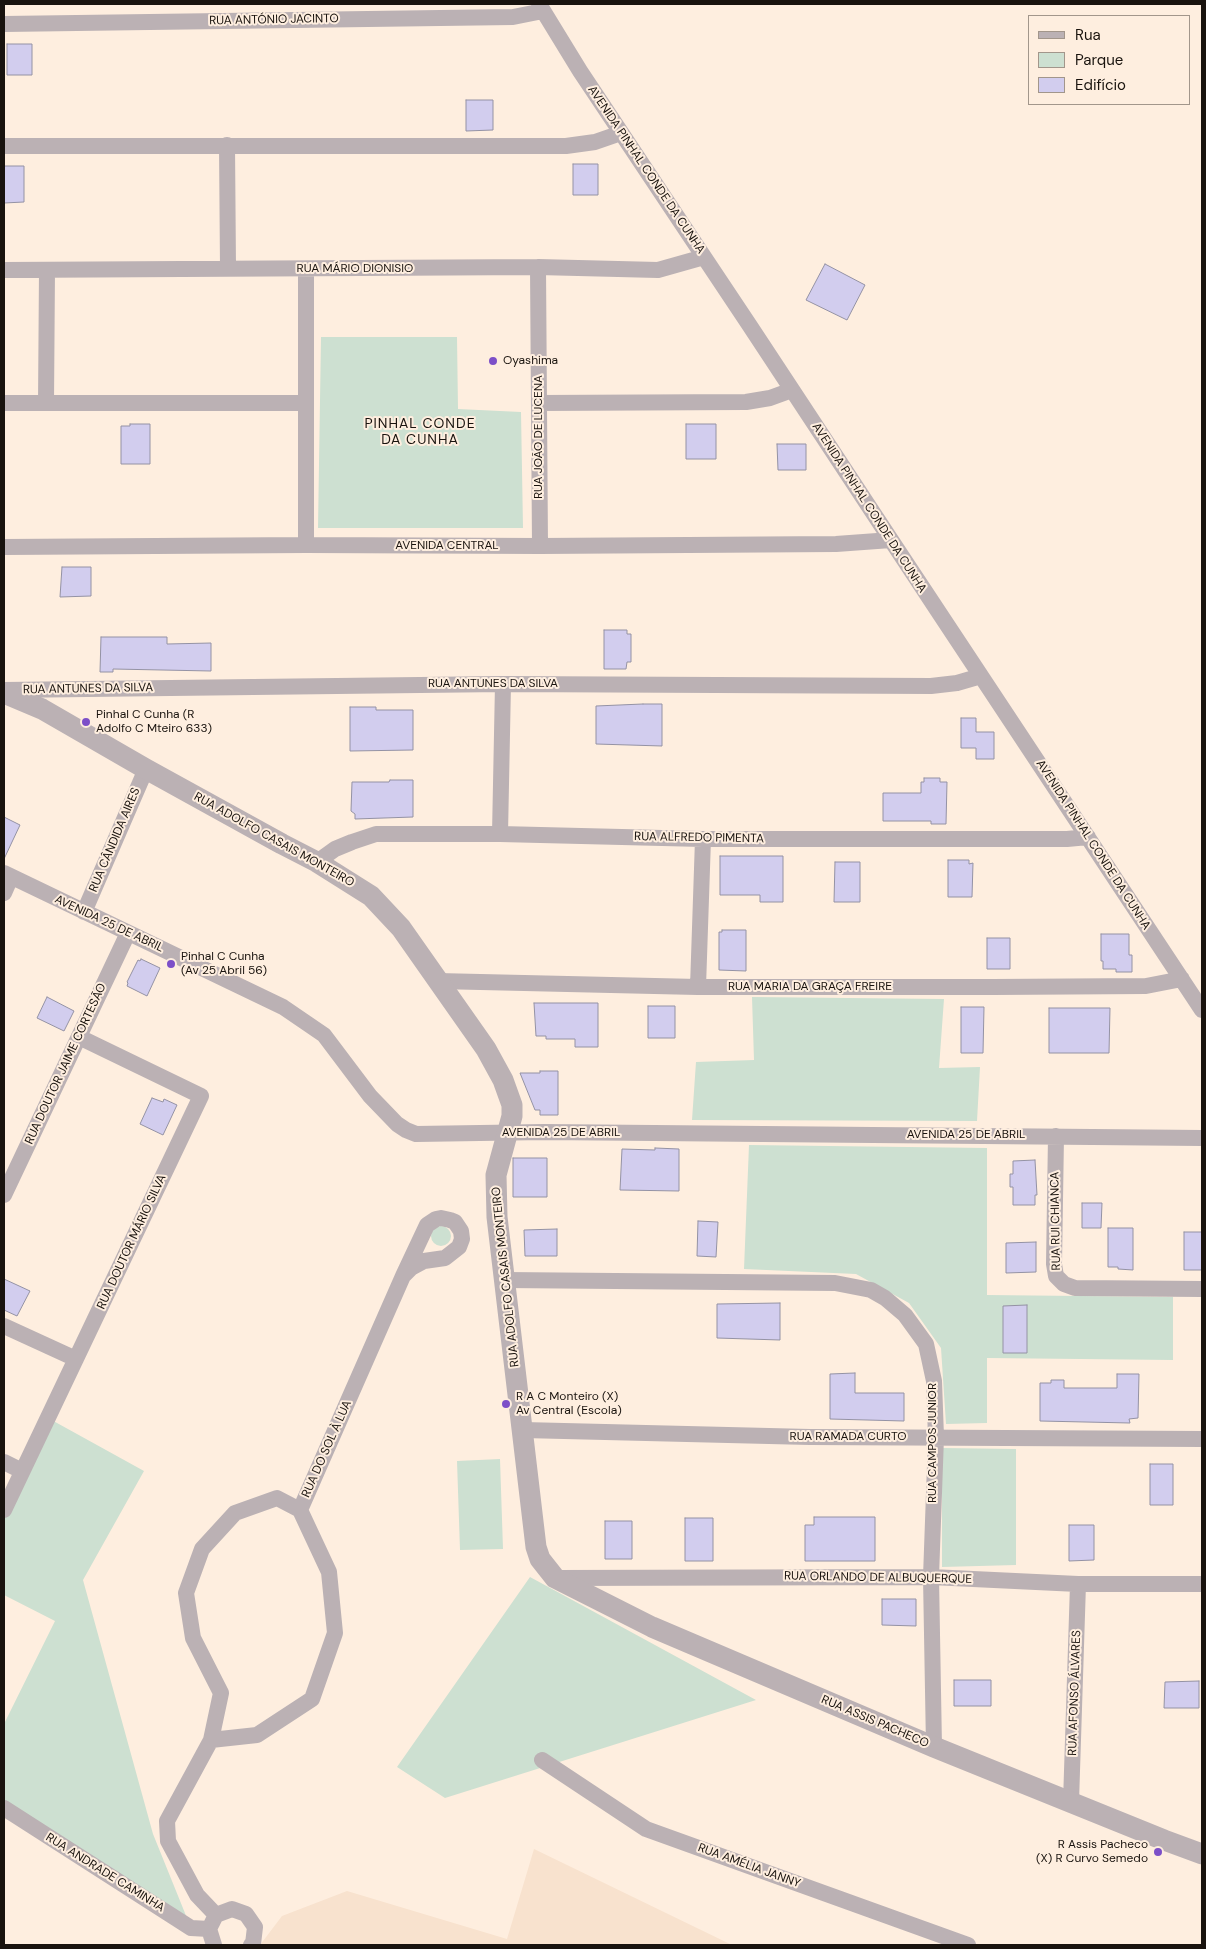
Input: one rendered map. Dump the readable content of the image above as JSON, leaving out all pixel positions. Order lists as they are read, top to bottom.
{
  "streets": {
    "street": [
      "RUA ANTÓNIO JACINTO",
      "AVENIDA PINHAL CONDE DA CUNHA",
      "RUA MÁRIO DIONISIO",
      "RUA JOÃO DE LUCENA",
      "AVENIDA CENTRAL",
      "RUA ANTUNES DA SILVA",
      "RUA ALFREDO PIMENTA",
      "RUA CÂNDIDA AIRES",
      "RUA ADOLFO CASAIS MONTEIRO",
      "AVENIDA 25 DE ABRIL",
      "RUA MARIA DA GRAÇA FREIRE",
      "RUA DOUTOR JAIME CORTESÃO",
      "RUA RUI CHIANCA",
      "RUA DOUTOR MÁRIO SILVA",
      "RUA RAMADA CURTO",
      "RUA CAMPOS JUNIOR",
      "RUA DO SOL À LUA",
      "RUA ORLANDO DE ALBUQUERQUE",
      "RUA AFONSO ÁLVARES",
      "RUA ASSIS PACHECO",
      "RUA AMÉLIA JANNY",
      "RUA ANDRADE CAMINHA"
    ]
  },
  "crossings": [
    ["RUA ANTÓNIO JACINTO", "AVENIDA PINHAL CONDE DA CUNHA"],
    ["AVENIDA PINHAL CONDE DA CUNHA", "RUA MÁRIO DIONISIO"],
    ["AVENIDA PINHAL CONDE DA CUNHA", "AVENIDA CENTRAL"],
    ["AVENIDA PINHAL CONDE DA CUNHA", "RUA ANTUNES DA SILVA"],
    ["AVENIDA PINHAL CONDE DA CUNHA", "RUA ALFREDO PIMENTA"],
    ["AVENIDA PINHAL CONDE DA CUNHA", "RUA MARIA DA GRAÇA FREIRE"],
    ["RUA MÁRIO DIONISIO", "RUA JOÃO DE LUCENA"],
    ["RUA JOÃO DE LUCENA", "AVENIDA CENTRAL"],
    ["RUA ANTUNES DA SILVA", "RUA ADOLFO CASAIS MONTEIRO"],
    ["RUA ALFREDO PIMENTA", "RUA ADOLFO CASAIS MONTEIRO"],
    ["RUA CÂNDIDA AIRES", "RUA ADOLFO CASAIS MONTEIRO"],
    ["RUA CÂNDIDA AIRES", "AVENIDA 25 DE ABRIL"],
    ["RUA ADOLFO CASAIS MONTEIRO", "AVENIDA 25 DE ABRIL"],
    ["RUA ADOLFO CASAIS MONTEIRO", "RUA MARIA DA GRAÇA FREIRE"],
    ["RUA ADOLFO CASAIS MONTEIRO", "RUA RAMADA CURTO"],
    ["RUA ADOLFO CASAIS MONTEIRO", "RUA CAMPOS JUNIOR"],
    ["RUA ADOLFO CASAIS MONTEIRO", "RUA ORLANDO DE ALBUQUERQUE"],
    ["RUA ADOLFO CASAIS MONTEIRO", "RUA ASSIS PACHECO"],
    ["AVENIDA 25 DE ABRIL", "RUA DOUTOR JAIME CORTESÃO"],
    ["AVENIDA 25 DE ABRIL", "RUA RUI CHIANCA"],
    ["RUA DOUTOR JAIME CORTESÃO", "RUA DOUTOR MÁRIO SILVA"],
    ["RUA RAMADA CURTO", "RUA CAMPOS JUNIOR"],
    ["RUA CAMPOS JUNIOR", "RUA ORLANDO DE ALBUQUERQUE"],
    ["RUA CAMPOS JUNIOR", "RUA ASSIS PACHECO"],
    ["RUA ORLANDO DE ALBUQUERQUE", "RUA AFONSO ÁLVARES"],
    ["RUA ORLANDO DE ALBUQUERQUE", "RUA ASSIS PACHECO"],
    ["RUA AFONSO ÁLVARES", "RUA ASSIS PACHECO"]
  ],
  "districts": ["PINHAL CONDE DA CUNHA"],
  "places": [
    "Oyashima",
    "Pinhal C Cunha (R Adolfo C Mteiro 633)",
    "Pinhal C Cunha (Av 25 Abril 56)",
    "R A C Monteiro (X) Av Central (Escola)",
    "R Assis Pacheco (X) R Curvo Semedo"
  ],
  "legend": ["Rua", "Parque", "Edifício"]
}
